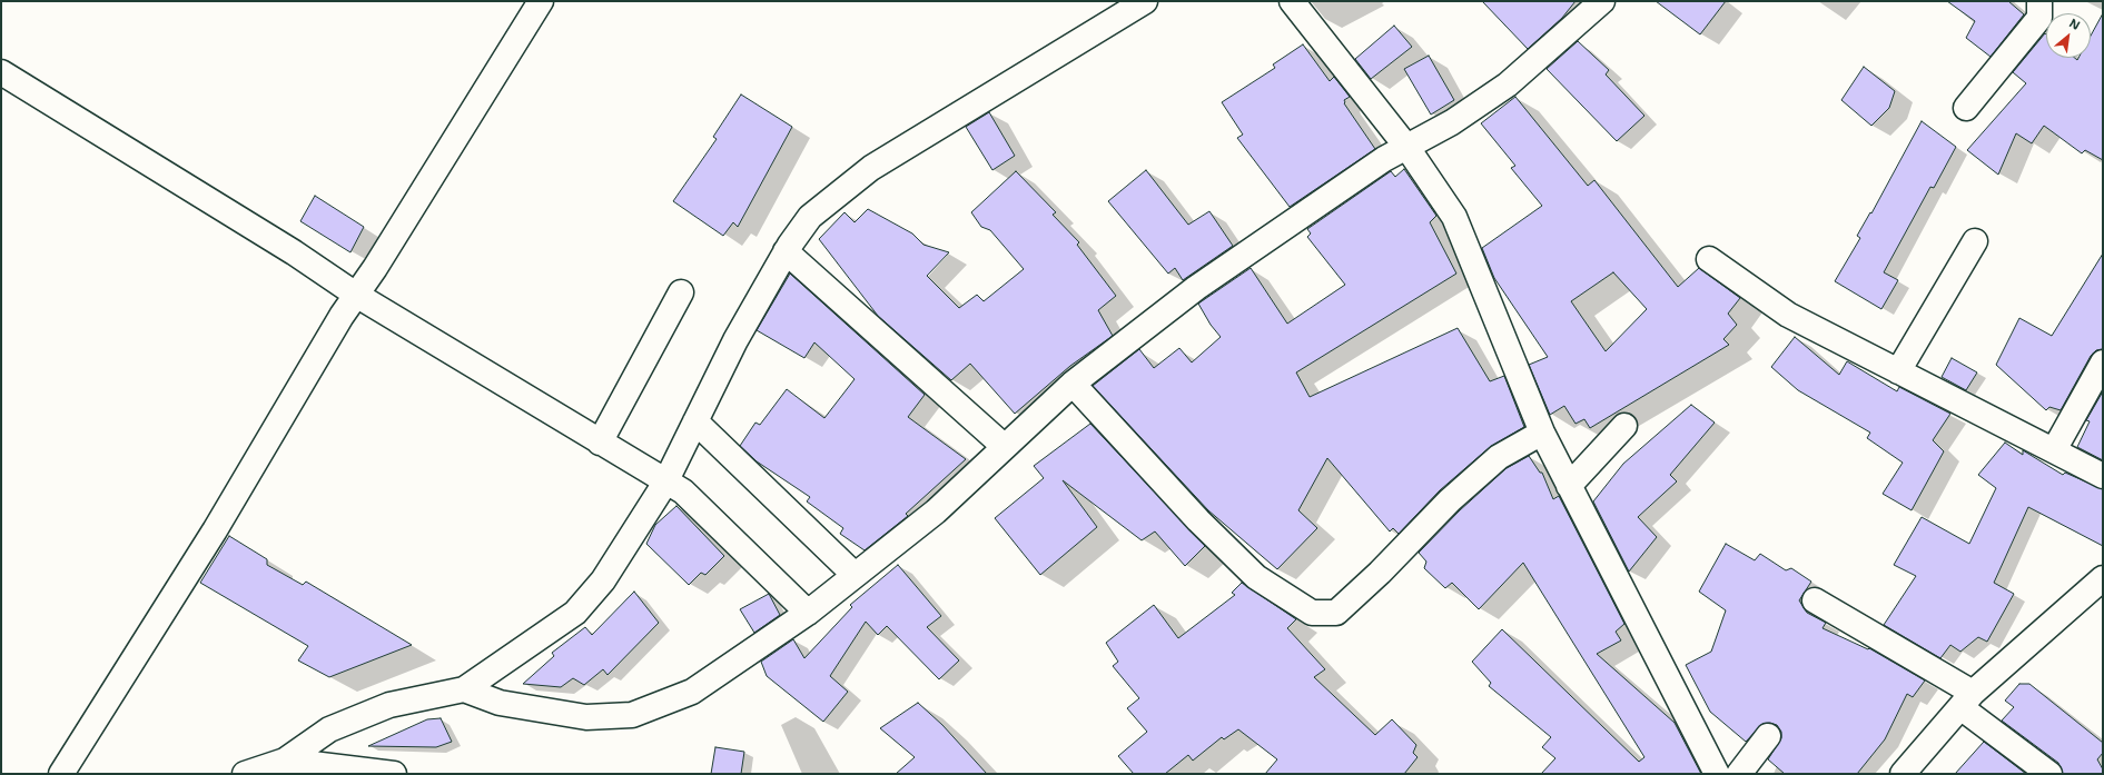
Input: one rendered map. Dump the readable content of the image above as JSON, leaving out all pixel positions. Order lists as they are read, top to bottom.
{
  "north": "top right"
}
